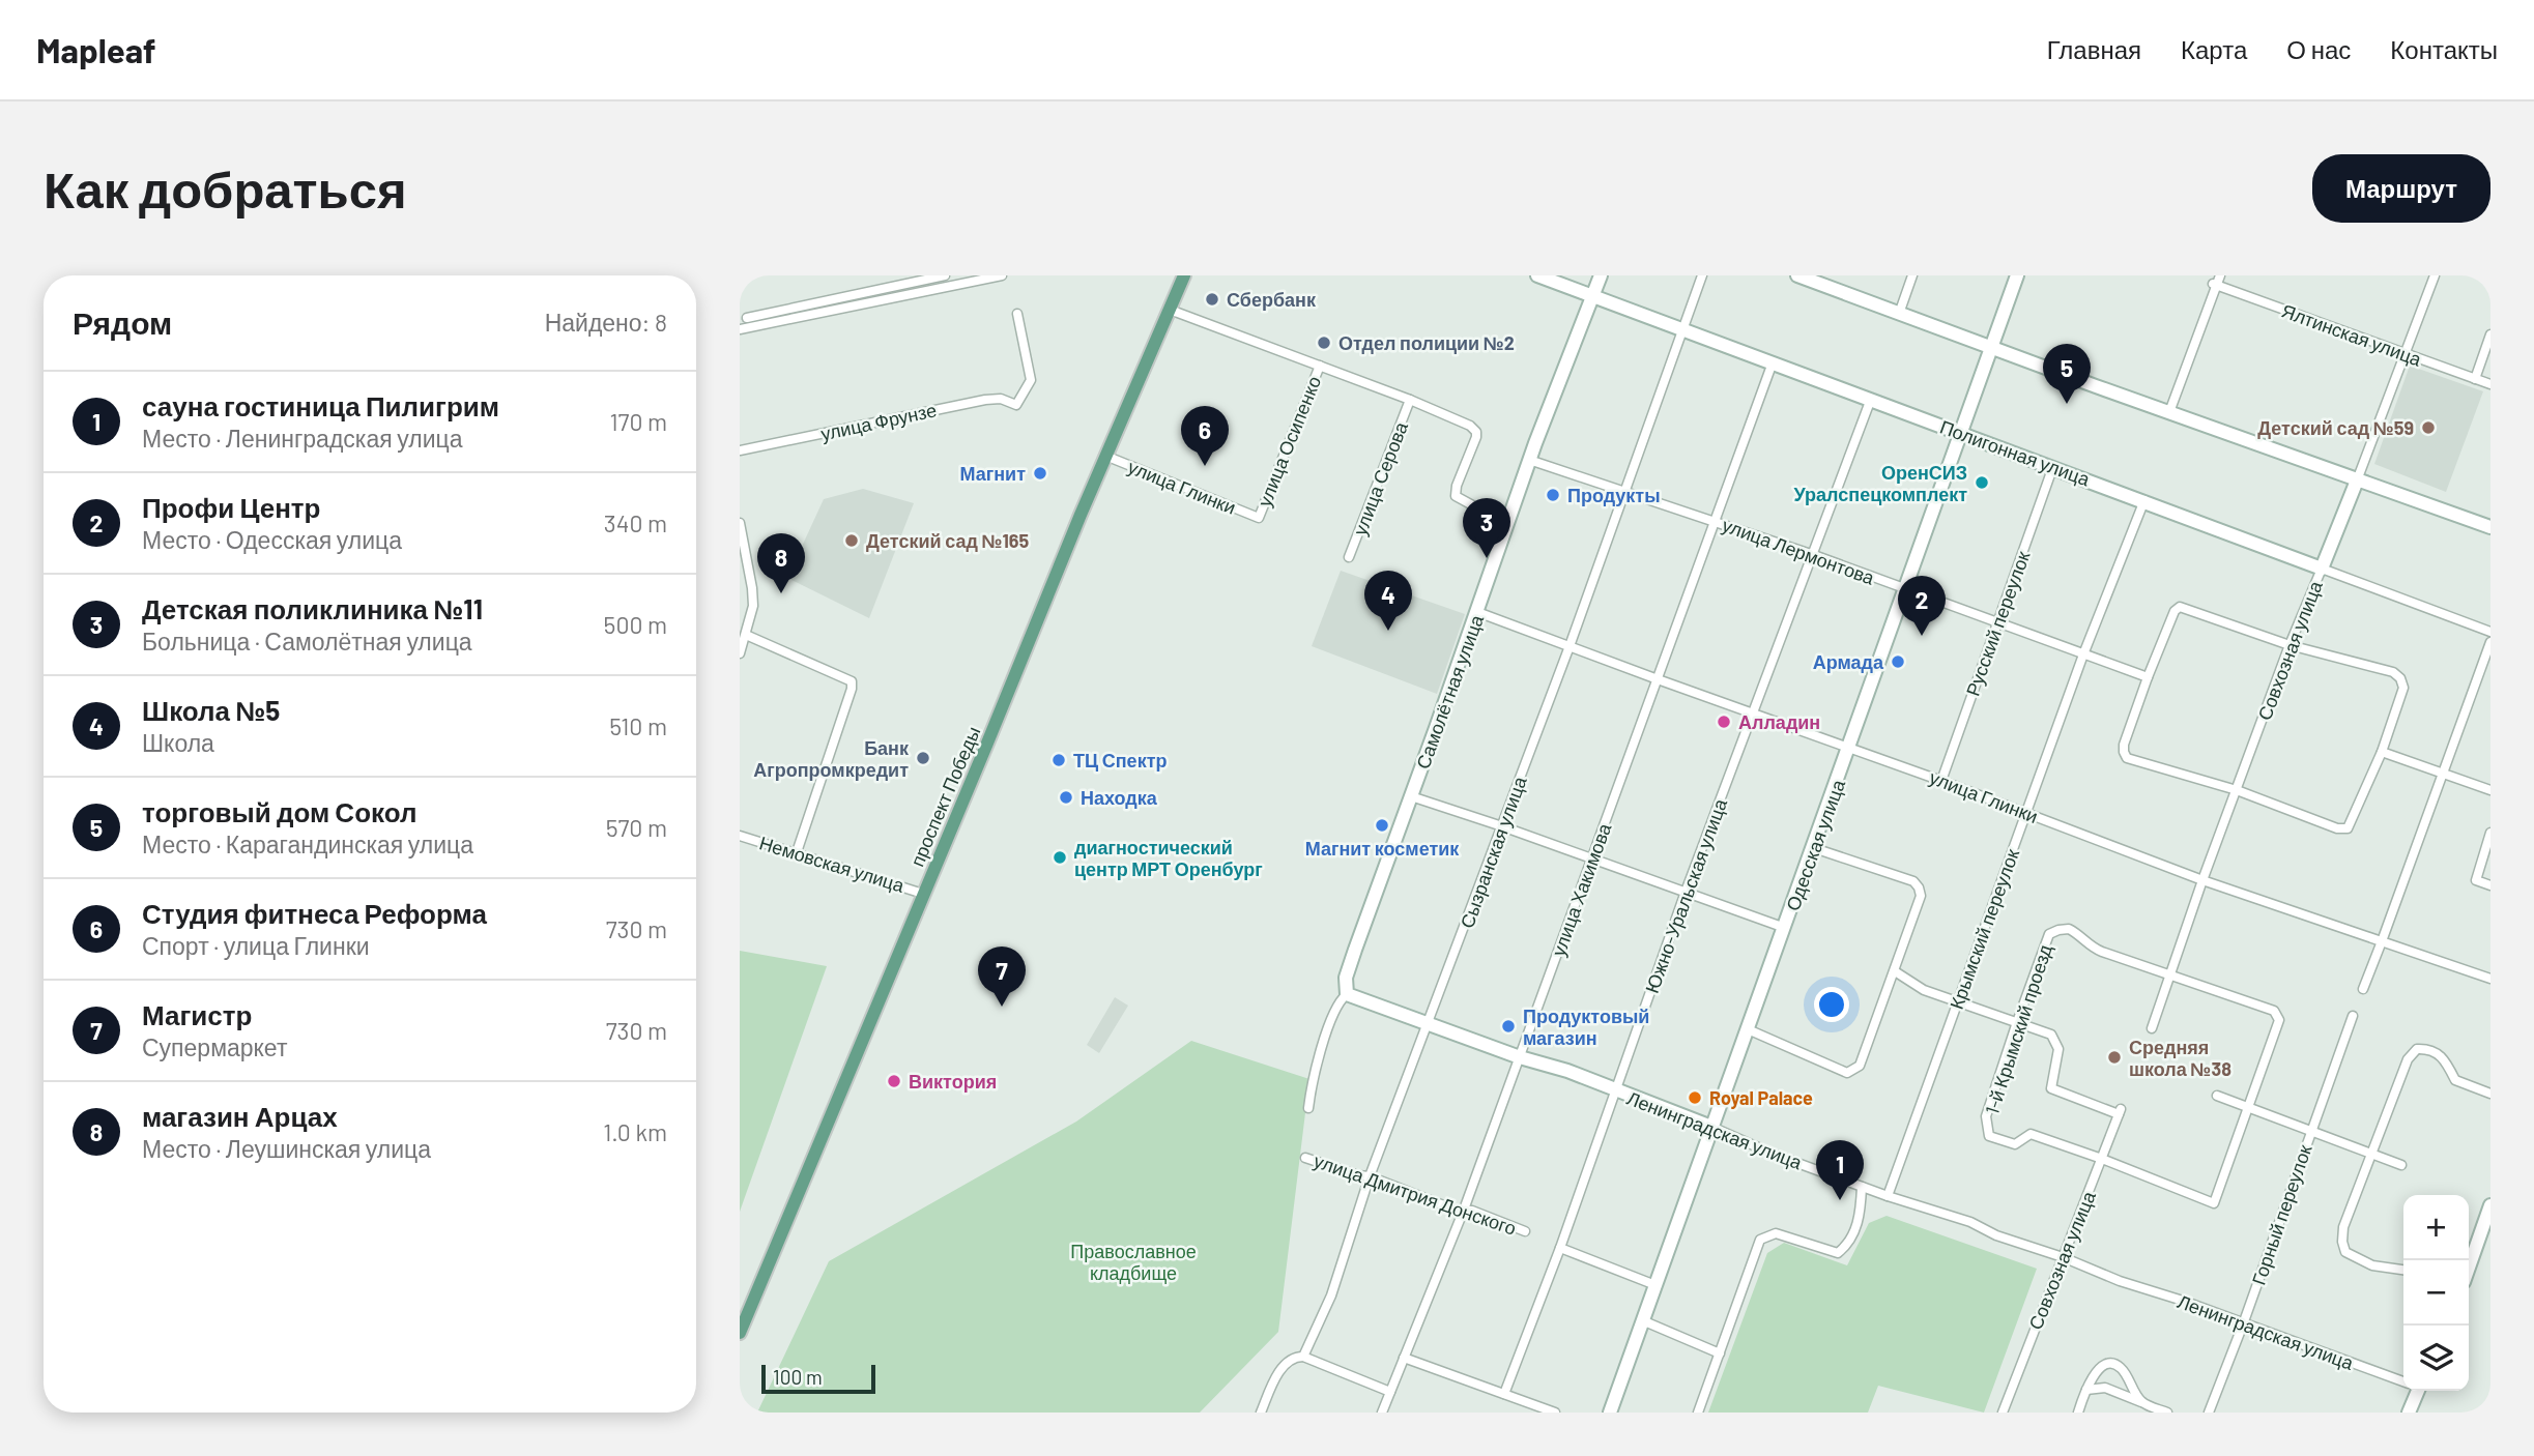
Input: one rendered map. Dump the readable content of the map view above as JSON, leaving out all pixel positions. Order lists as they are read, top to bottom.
{
  "streets": {
    "main road": ["проспект Победы"],
    "street": [
      "Ялтинская улица",
      "улица Фрунзе",
      "улица Осипенко",
      "Полигонная улица",
      "улица Серова",
      "улица Глинки",
      "улица Лермонтова",
      "Русский переулок",
      "Совхозная улица",
      "Самолётная улица",
      "Одесская улица",
      "Сызранская улица",
      "Немовская улица",
      "улица Хакимова",
      "Южно-Уральская улица",
      "Крымский переулок",
      "1-й Крымский проезд",
      "Ленинградская улица",
      "улица Дмитрия Донского",
      "Горный переулок"
    ]
  },
  "crossings": [
    ["Ялтинская улица", "Совхозная улица"],
    ["улица Осипенко", "улица Глинки"],
    ["Полигонная улица", "Русский переулок"],
    ["Полигонная улица", "Совхозная улица"],
    ["Полигонная улица", "Самолётная улица"],
    ["Полигонная улица", "Одесская улица"],
    ["Полигонная улица", "Сызранская улица"],
    ["Полигонная улица", "улица Хакимова"],
    ["Полигонная улица", "Южно-Уральская улица"],
    ["Полигонная улица", "Крымский переулок"],
    ["улица Глинки", "Русский переулок"],
    ["улица Глинки", "Совхозная улица"],
    ["улица Глинки", "Самолётная улица"],
    ["улица Глинки", "проспект Победы"],
    ["улица Глинки", "Одесская улица"],
    ["улица Глинки", "Сызранская улица"],
    ["улица Глинки", "улица Хакимова"],
    ["улица Глинки", "Южно-Уральская улица"],
    ["улица Глинки", "Крымский переулок"],
    ["улица Лермонтова", "Русский переулок"],
    ["улица Лермонтова", "Самолётная улица"],
    ["улица Лермонтова", "Одесская улица"],
    ["улица Лермонтова", "Сызранская улица"],
    ["улица Лермонтова", "улица Хакимова"],
    ["улица Лермонтова", "Южно-Уральская улица"],
    ["улица Лермонтова", "Крымский переулок"],
    ["Совхозная улица", "1-й Крымский проезд"],
    ["Совхозная улица", "Ленинградская улица"],
    ["Самолётная улица", "Ленинградская улица"],
    ["проспект Победы", "Немовская улица"],
    ["Одесская улица", "Ленинградская улица"],
    ["Сызранская улица", "Ленинградская улица"],
    ["Сызранская улица", "улица Дмитрия Донского"],
    ["улица Хакимова", "Ленинградская улица"],
    ["улица Хакимова", "улица Дмитрия Донского"],
    ["Южно-Уральская улица", "Ленинградская улица"],
    ["Крымский переулок", "Ленинградская улица"],
    ["Ленинградская улица", "Горный переулок"]
  ],
  "parks": ["Православное кладбище"],
  "places": [
    "Сбербанк",
    "Отдел полиции №2",
    "Детский сад №59",
    "Магнит",
    "ОренСИЗ Уралспецкомплект",
    "Продукты",
    "Детский сад №165",
    "Армада",
    "Алладин",
    "Банк Агропромкредит",
    "ТЦ Спектр",
    "Находка",
    "Магнит косметик",
    "диагностический центр МРТ Оренбург",
    "Продуктовый магазин",
    "Средняя школа №38",
    "Виктория",
    "Royal Palace"
  ],
  "scale_bar": "100 m",
  "page": {
    "header": "Mapleaf",
    "nav": [
      "Главная",
      "Карта",
      "О нас",
      "Контакты"
    ],
    "buttons": "Маршрут",
    "title": "Как добраться",
    "heading": ["Рядом", "Найдено: 8"],
    "pins": [
      "5",
      "6",
      "3",
      "8",
      "4",
      "2",
      "7",
      "1"
    ],
    "list": [
      {
        "mark": "1",
        "name": "сауна гостиница Пилигрим",
        "note": "Место · Ленинградская улица",
        "value": "170 m"
      },
      {
        "mark": "2",
        "name": "Профи Центр",
        "note": "Место · Одесская улица",
        "value": "340 m"
      },
      {
        "mark": "3",
        "name": "Детская поликлиника №11",
        "note": "Больница · Самолётная улица",
        "value": "500 m"
      },
      {
        "mark": "4",
        "name": "Школа №5",
        "note": "Школа",
        "value": "510 m"
      },
      {
        "mark": "5",
        "name": "торговый дом Сокол",
        "note": "Место · Карагандинская улица",
        "value": "570 m"
      },
      {
        "mark": "6",
        "name": "Студия фитнеса Реформа",
        "note": "Спорт · улица Глинки",
        "value": "730 m"
      },
      {
        "mark": "7",
        "name": "Магистр",
        "note": "Супермаркет",
        "value": "730 m"
      },
      {
        "mark": "8",
        "name": "магазин Арцах",
        "note": "Место · Леушинская улица",
        "value": "1.0 km"
      }
    ],
    "map_buttons": ["+", "−"],
    "scale": "100 m"
  }
}
